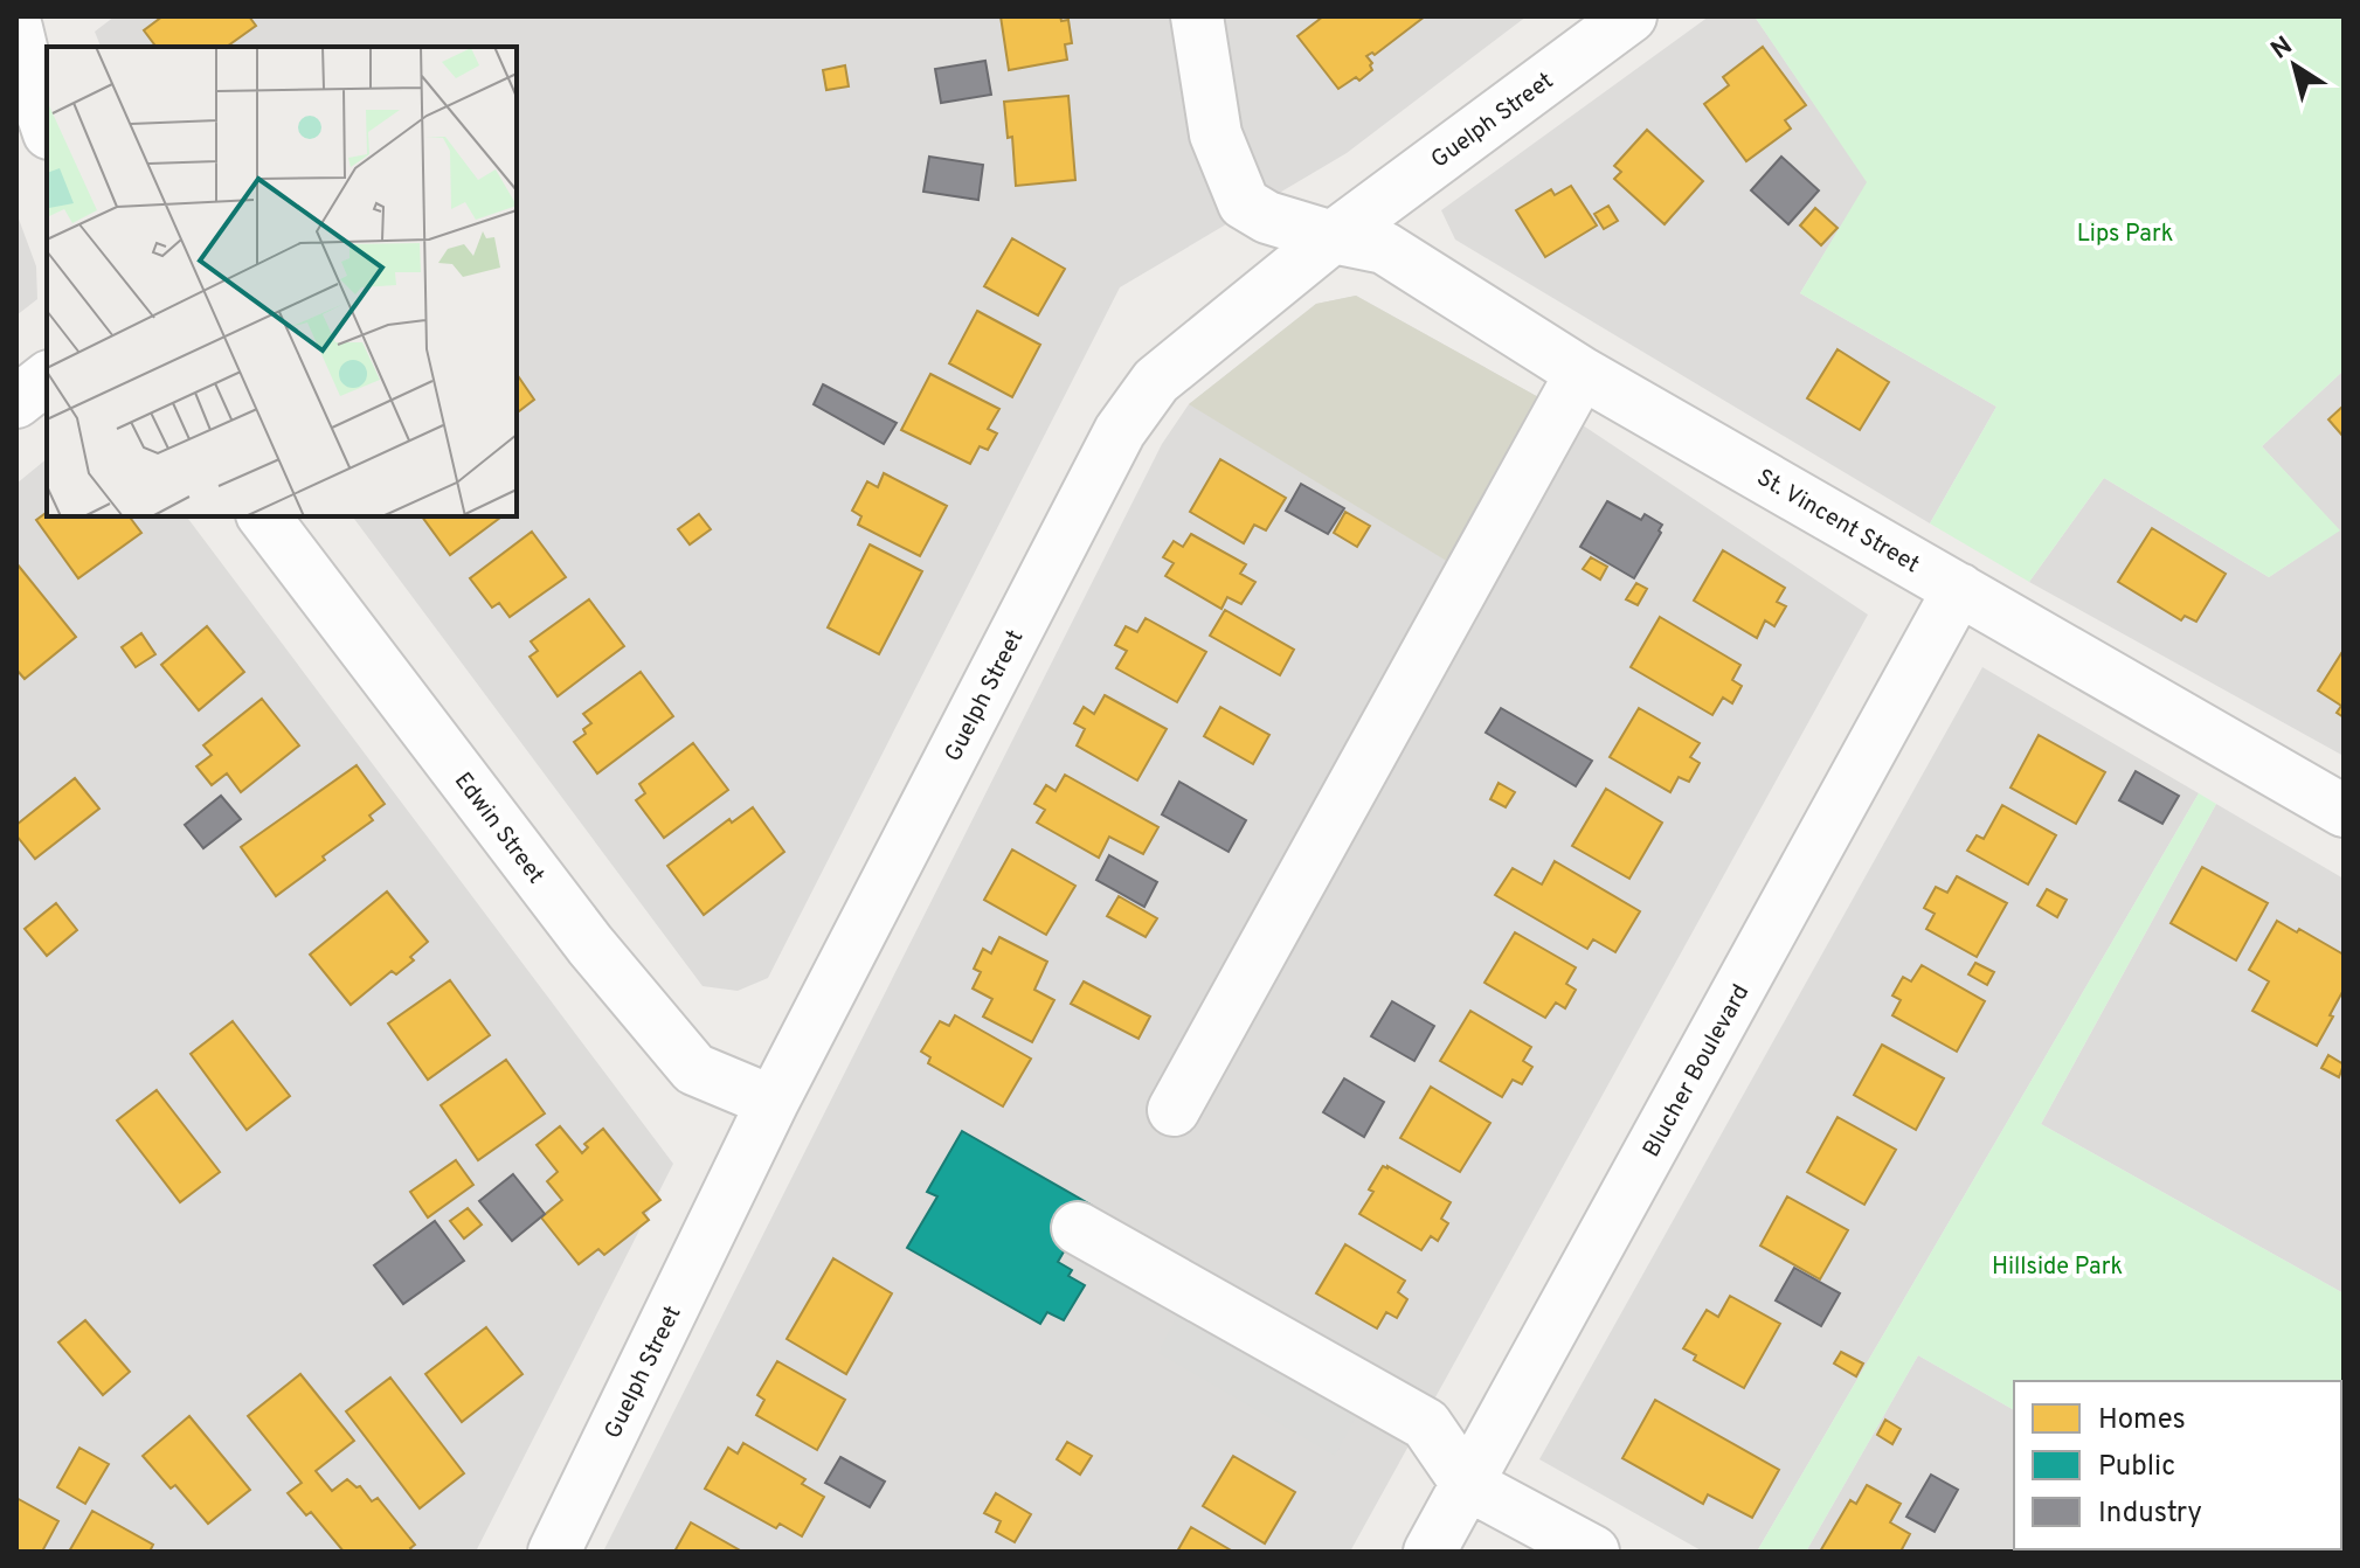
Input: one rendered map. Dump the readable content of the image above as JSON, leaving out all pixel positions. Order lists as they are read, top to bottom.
{
  "streets": {
    "street": [
      "Guelph Street",
      "St. Vincent Street",
      "Edwin Street",
      "Blucher Boulevard"
    ]
  },
  "crossings": [
    ["Guelph Street", "St. Vincent Street"],
    ["Guelph Street", "Edwin Street"],
    ["St. Vincent Street", "Blucher Boulevard"]
  ],
  "parks": ["Lips Park", "Hillside Park"],
  "legend": ["Homes", "Public", "Industry"],
  "north": "top left"
}
